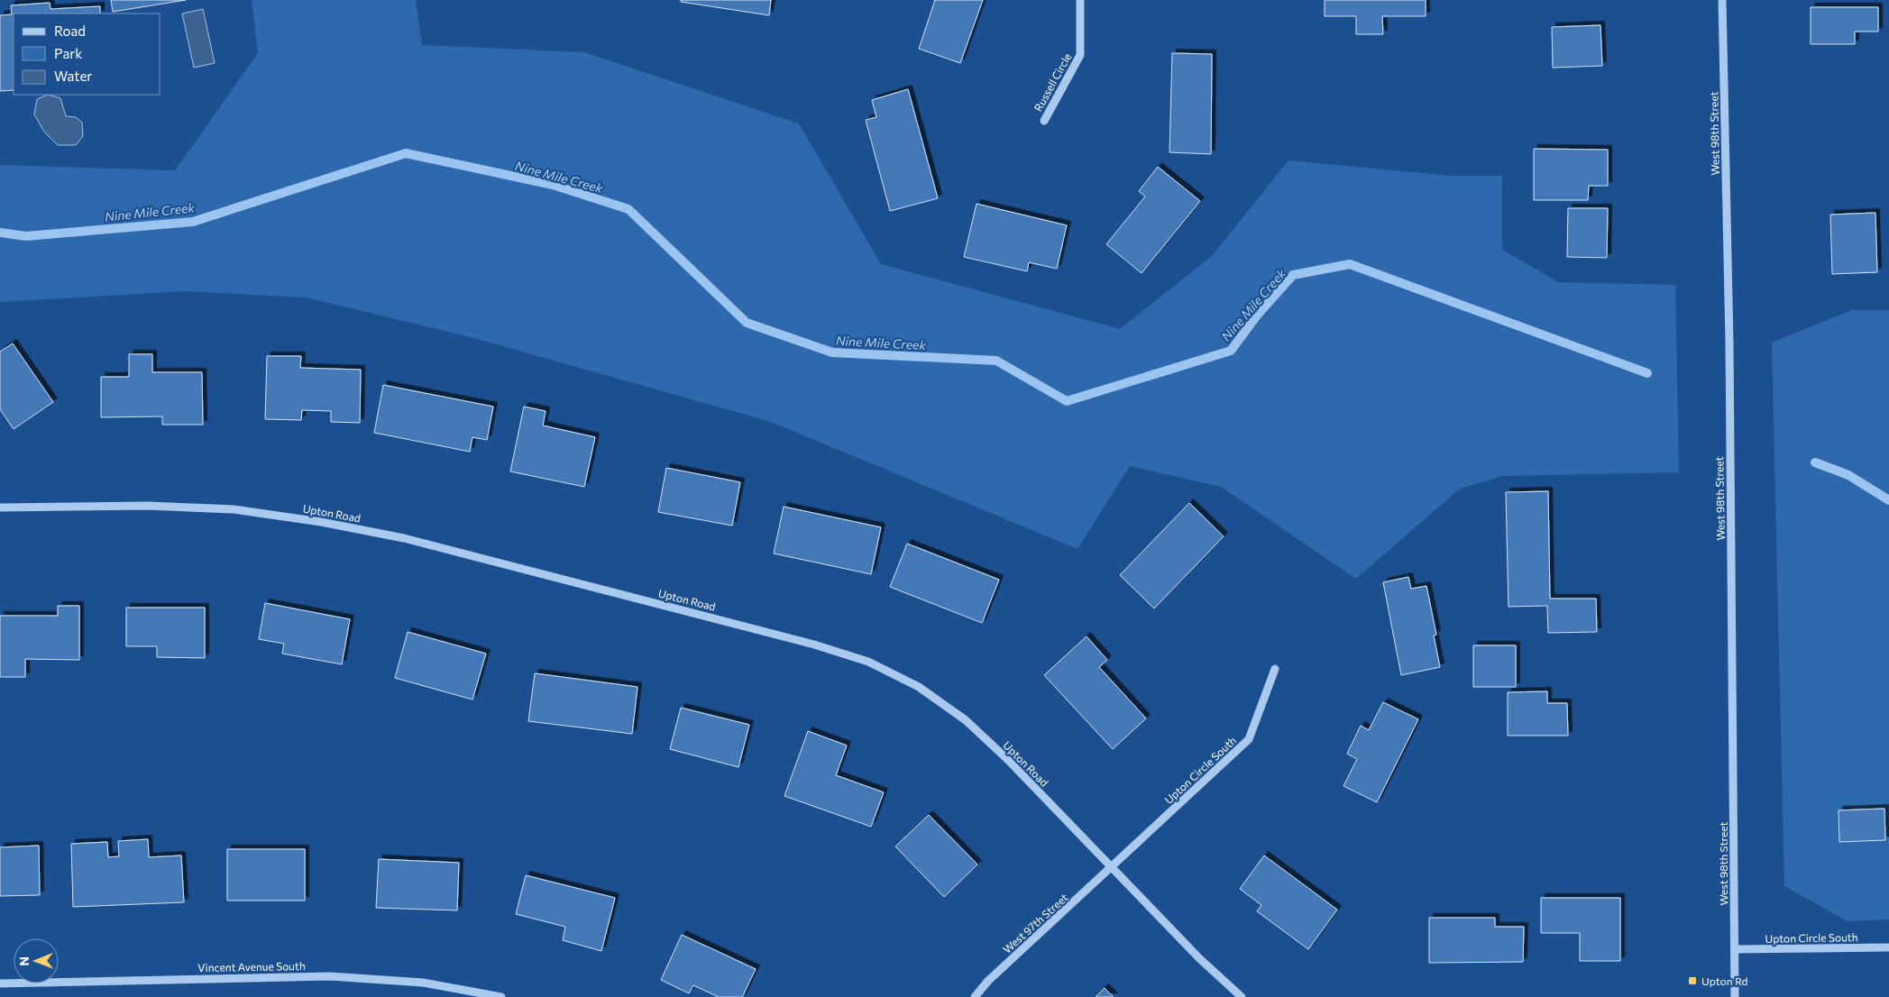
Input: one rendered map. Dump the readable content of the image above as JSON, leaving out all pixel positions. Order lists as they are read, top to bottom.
{
  "streets": {
    "street": [
      "Russell Circle",
      "West 98th Street",
      "Upton Road",
      "Upton Circle South",
      "West 97th Street",
      "Vincent Avenue South"
    ]
  },
  "crossings": [
    ["West 98th Street", "Upton Circle South"],
    ["Upton Road", "Upton Circle South"],
    ["Upton Road", "West 97th Street"],
    ["Upton Circle South", "West 97th Street"]
  ],
  "water": ["Nine Mile Creek"],
  "places": {
    "transit": ["Upton Rd"]
  },
  "legend": ["Road", "Park", "Water"],
  "north": "left"
}
